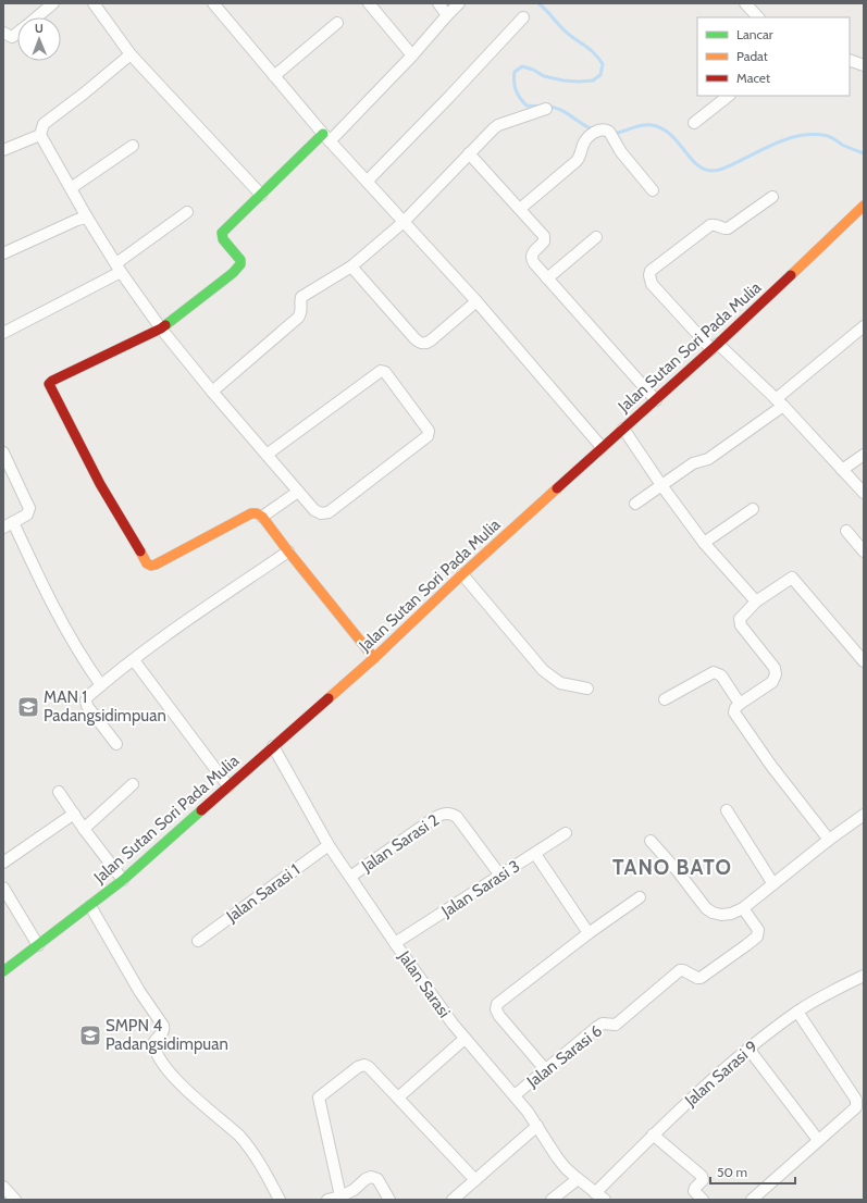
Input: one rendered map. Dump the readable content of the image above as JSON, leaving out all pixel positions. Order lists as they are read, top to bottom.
{
  "streets": {
    "street": [
      "Jalan Sutan Sori Pada Mulia",
      "Jalan Sarasi 2",
      "Jalan Sarasi 3",
      "Jalan Sarasi 1",
      "Jalan Sarasi",
      "Jalan Sarasi 6",
      "Jalan Sarasi 9"
    ]
  },
  "crossings": [
    ["Jalan Sutan Sori Pada Mulia", "Jalan Sarasi"],
    ["Jalan Sarasi 2", "Jalan Sarasi 3"],
    ["Jalan Sarasi 2", "Jalan Sarasi"],
    ["Jalan Sarasi 3", "Jalan Sarasi"],
    ["Jalan Sarasi 1", "Jalan Sarasi"],
    ["Jalan Sarasi", "Jalan Sarasi 6"],
    ["Jalan Sarasi", "Jalan Sarasi 9"]
  ],
  "districts": ["TANO BATO"],
  "places": {
    "school or university": ["MAN 1 Padangsidimpuan", "SMPN 4 Padangsidimpuan"]
  },
  "legend": ["Lancar", "Padat", "Macet"],
  "scale_bar": "50 m",
  "north": "top"
}
